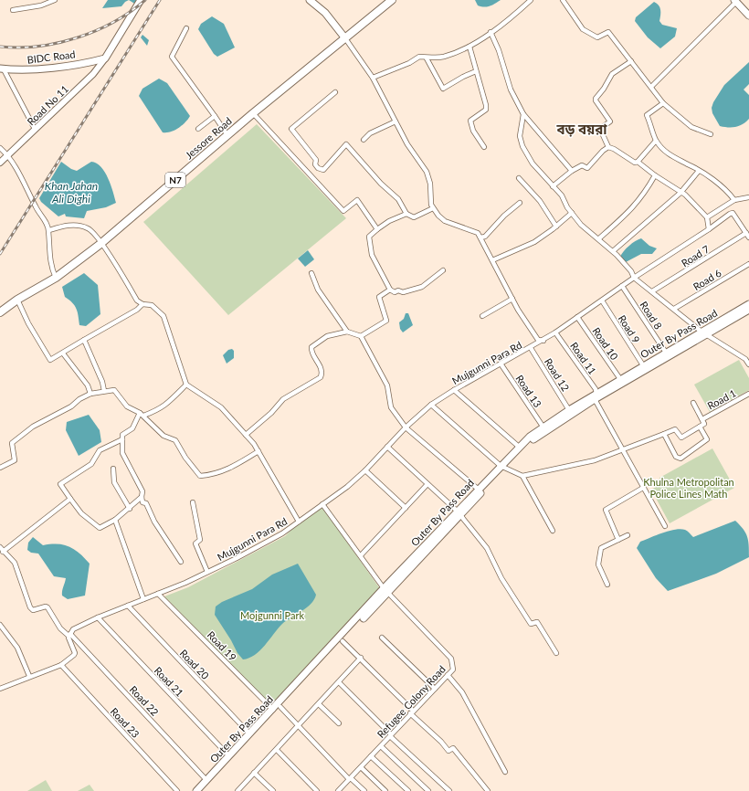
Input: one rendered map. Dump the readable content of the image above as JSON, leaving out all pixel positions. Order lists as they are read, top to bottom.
{
  "streets": {
    "highway": ["Jessore Road", "N7"],
    "main road": ["BIDC Road", "Outer By Pass Road"],
    "street": [
      "Road No 11",
      "Road 7",
      "Road 6",
      "Road 8",
      "Road 9",
      "Road 10",
      "Road 11",
      "Mujgunni Para Rd",
      "Road 12",
      "Road 13",
      "Road 1",
      "Road 19",
      "Road 20",
      "Road 21",
      "Road 22",
      "Refugee Colony Road",
      "Road 23"
    ]
  },
  "crossings": [
    ["BIDC Road", "Road No 11"],
    ["Road 7", "Mujgunni Para Rd"],
    ["Road 8", "Outer By Pass Road"],
    ["Road 8", "Mujgunni Para Rd"],
    ["Road 9", "Outer By Pass Road"],
    ["Road 9", "Mujgunni Para Rd"],
    ["Outer By Pass Road", "Road 10"],
    ["Outer By Pass Road", "Road 11"],
    ["Outer By Pass Road", "Road 12"],
    ["Outer By Pass Road", "Road 13"],
    ["Outer By Pass Road", "Road 19"],
    ["Outer By Pass Road", "Road 20"],
    ["Outer By Pass Road", "Road 21"],
    ["Outer By Pass Road", "Road 22"],
    ["Outer By Pass Road", "Refugee Colony Road"],
    ["Road 10", "Mujgunni Para Rd"],
    ["Road 11", "Mujgunni Para Rd"],
    ["Mujgunni Para Rd", "Road 12"],
    ["Mujgunni Para Rd", "Road 13"],
    ["Mujgunni Para Rd", "Road 19"],
    ["Mujgunni Para Rd", "Road 20"],
    ["Mujgunni Para Rd", "Road 21"],
    ["Mujgunni Para Rd", "Road 22"]
  ],
  "districts": ["বড় বয়রা"],
  "water": ["Khan Jahan Ali Dighi"],
  "parks": ["Khulna Metropolitan Police Lines Math", "Mojgunni Park"]
}
